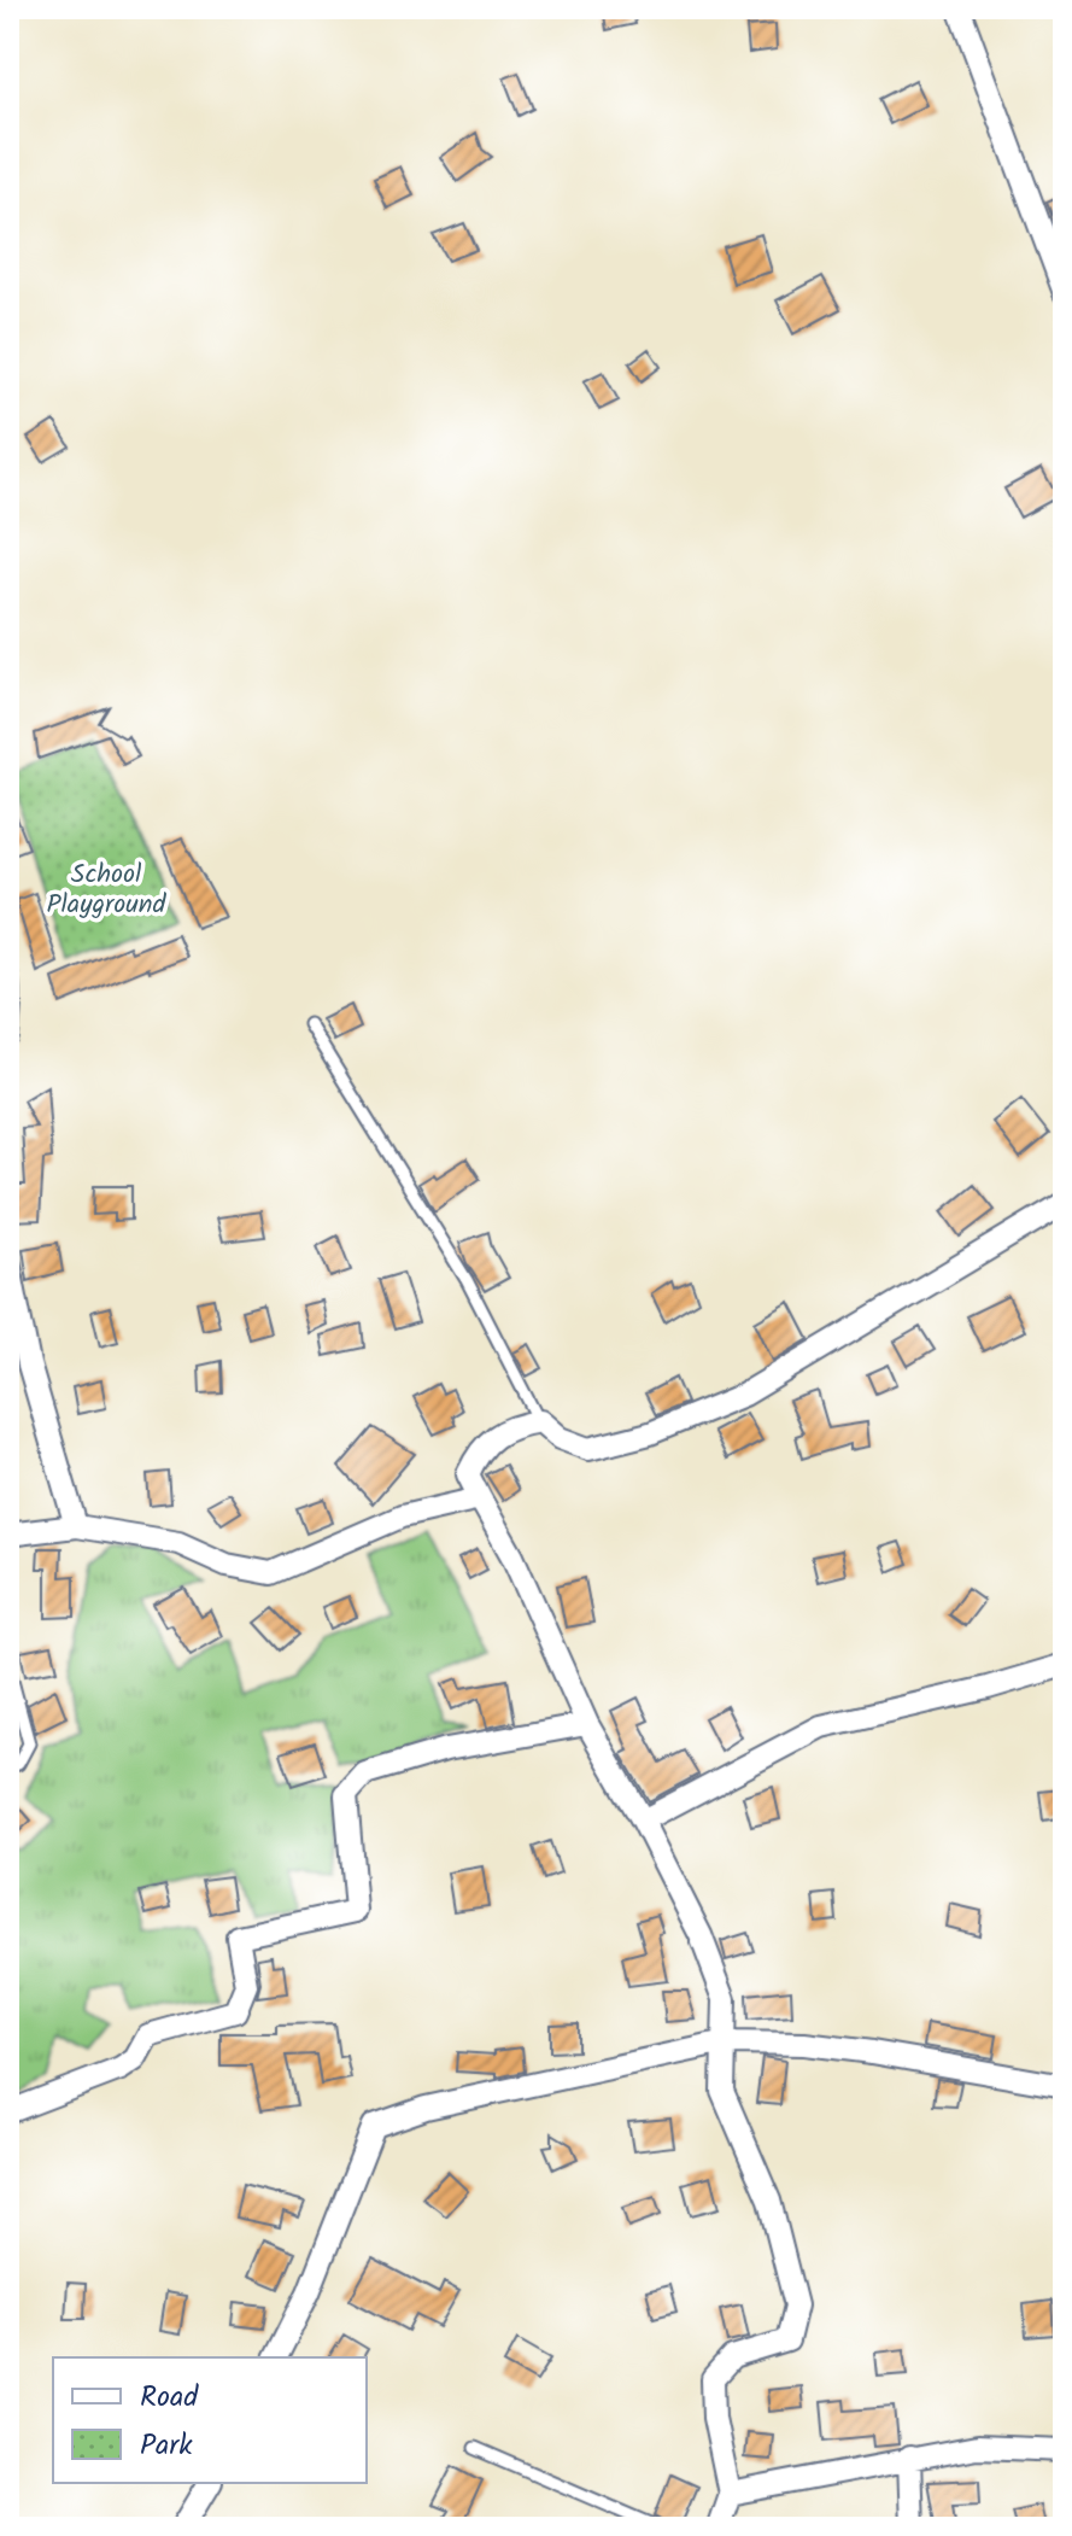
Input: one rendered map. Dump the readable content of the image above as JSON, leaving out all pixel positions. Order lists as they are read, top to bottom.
{
  "parks": ["School Playground"],
  "legend": ["Road", "Park"]
}
